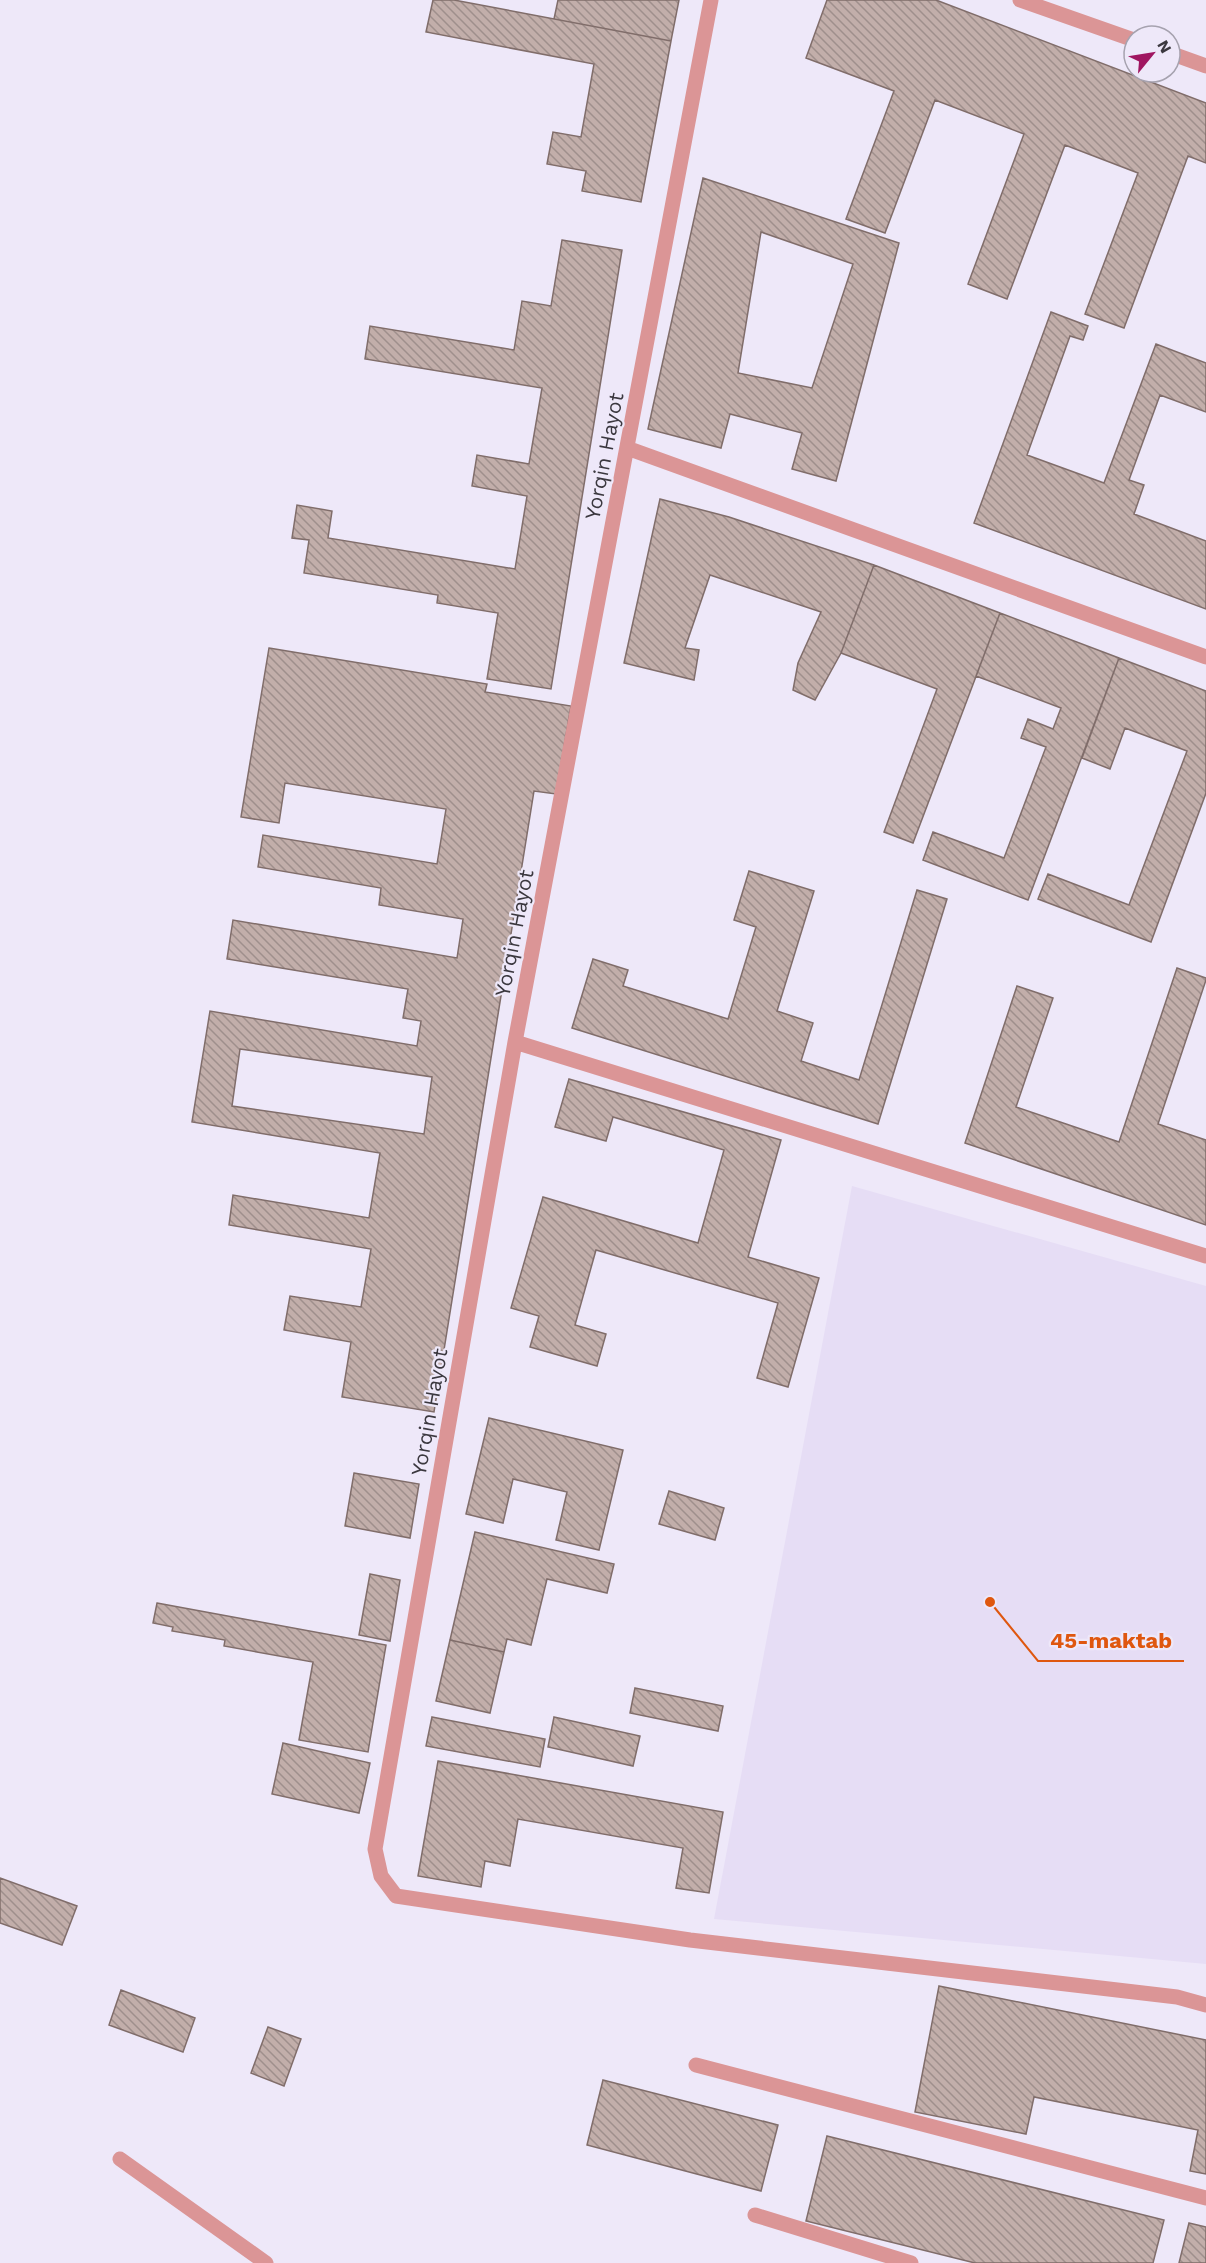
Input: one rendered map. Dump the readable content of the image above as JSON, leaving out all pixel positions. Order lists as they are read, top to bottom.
{
  "streets": {
    "street": ["Yorqin Hayot"]
  },
  "places": ["45-maktab"],
  "north": "top right"
}
